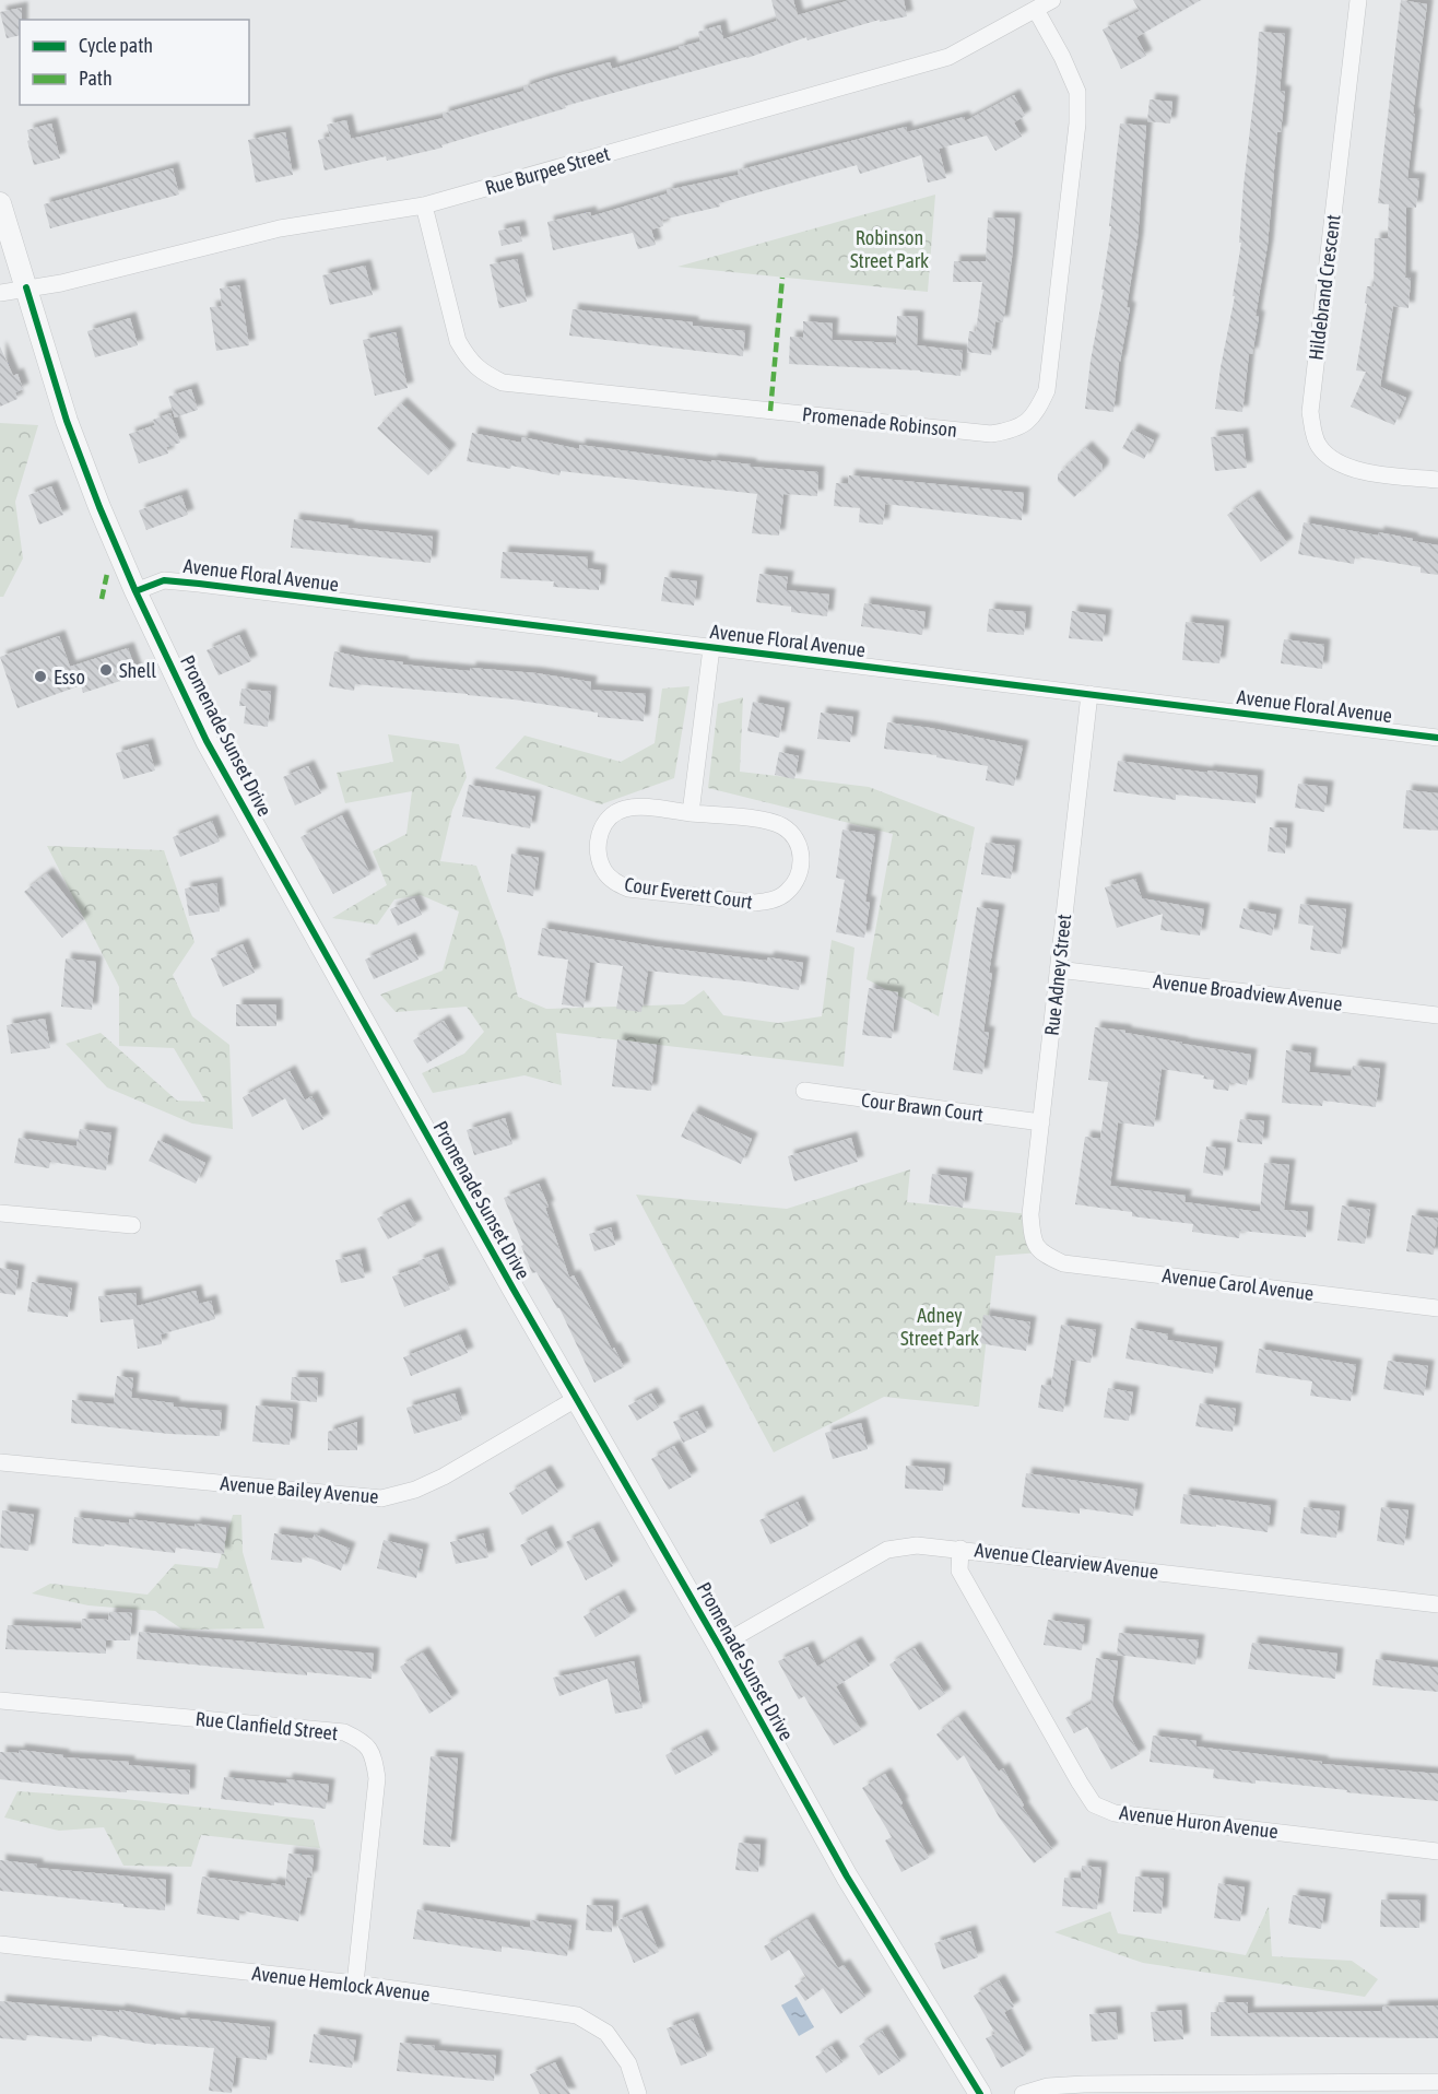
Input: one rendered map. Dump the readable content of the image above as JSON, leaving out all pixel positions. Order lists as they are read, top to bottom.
{
  "streets": {
    "street": [
      "Rue Burpee Street",
      "Hildebrand Crescent",
      "Promenade Robinson",
      "Avenue Floral Avenue",
      "Promenade Sunset Drive",
      "Cour Everett Court",
      "Rue Adney Street",
      "Avenue Broadview Avenue",
      "Cour Brawn Court",
      "Avenue Carol Avenue",
      "Avenue Bailey Avenue",
      "Avenue Clearview Avenue",
      "Rue Clanfield Street",
      "Avenue Huron Avenue",
      "Avenue Hemlock Avenue"
    ]
  },
  "crossings": [
    ["Rue Burpee Street", "Promenade Robinson"],
    ["Rue Burpee Street", "Promenade Sunset Drive"],
    ["Avenue Floral Avenue", "Promenade Sunset Drive"],
    ["Avenue Floral Avenue", "Rue Adney Street"],
    ["Promenade Sunset Drive", "Avenue Bailey Avenue"],
    ["Promenade Sunset Drive", "Avenue Clearview Avenue"],
    ["Rue Adney Street", "Avenue Broadview Avenue"],
    ["Rue Adney Street", "Cour Brawn Court"],
    ["Rue Adney Street", "Avenue Carol Avenue"],
    ["Avenue Clearview Avenue", "Avenue Huron Avenue"],
    ["Rue Clanfield Street", "Avenue Hemlock Avenue"]
  ],
  "parks": ["Robinson Street Park", "Adney Street Park"],
  "places": ["Shell", "Esso"],
  "legend": ["Cycle path", "Path"]
}
